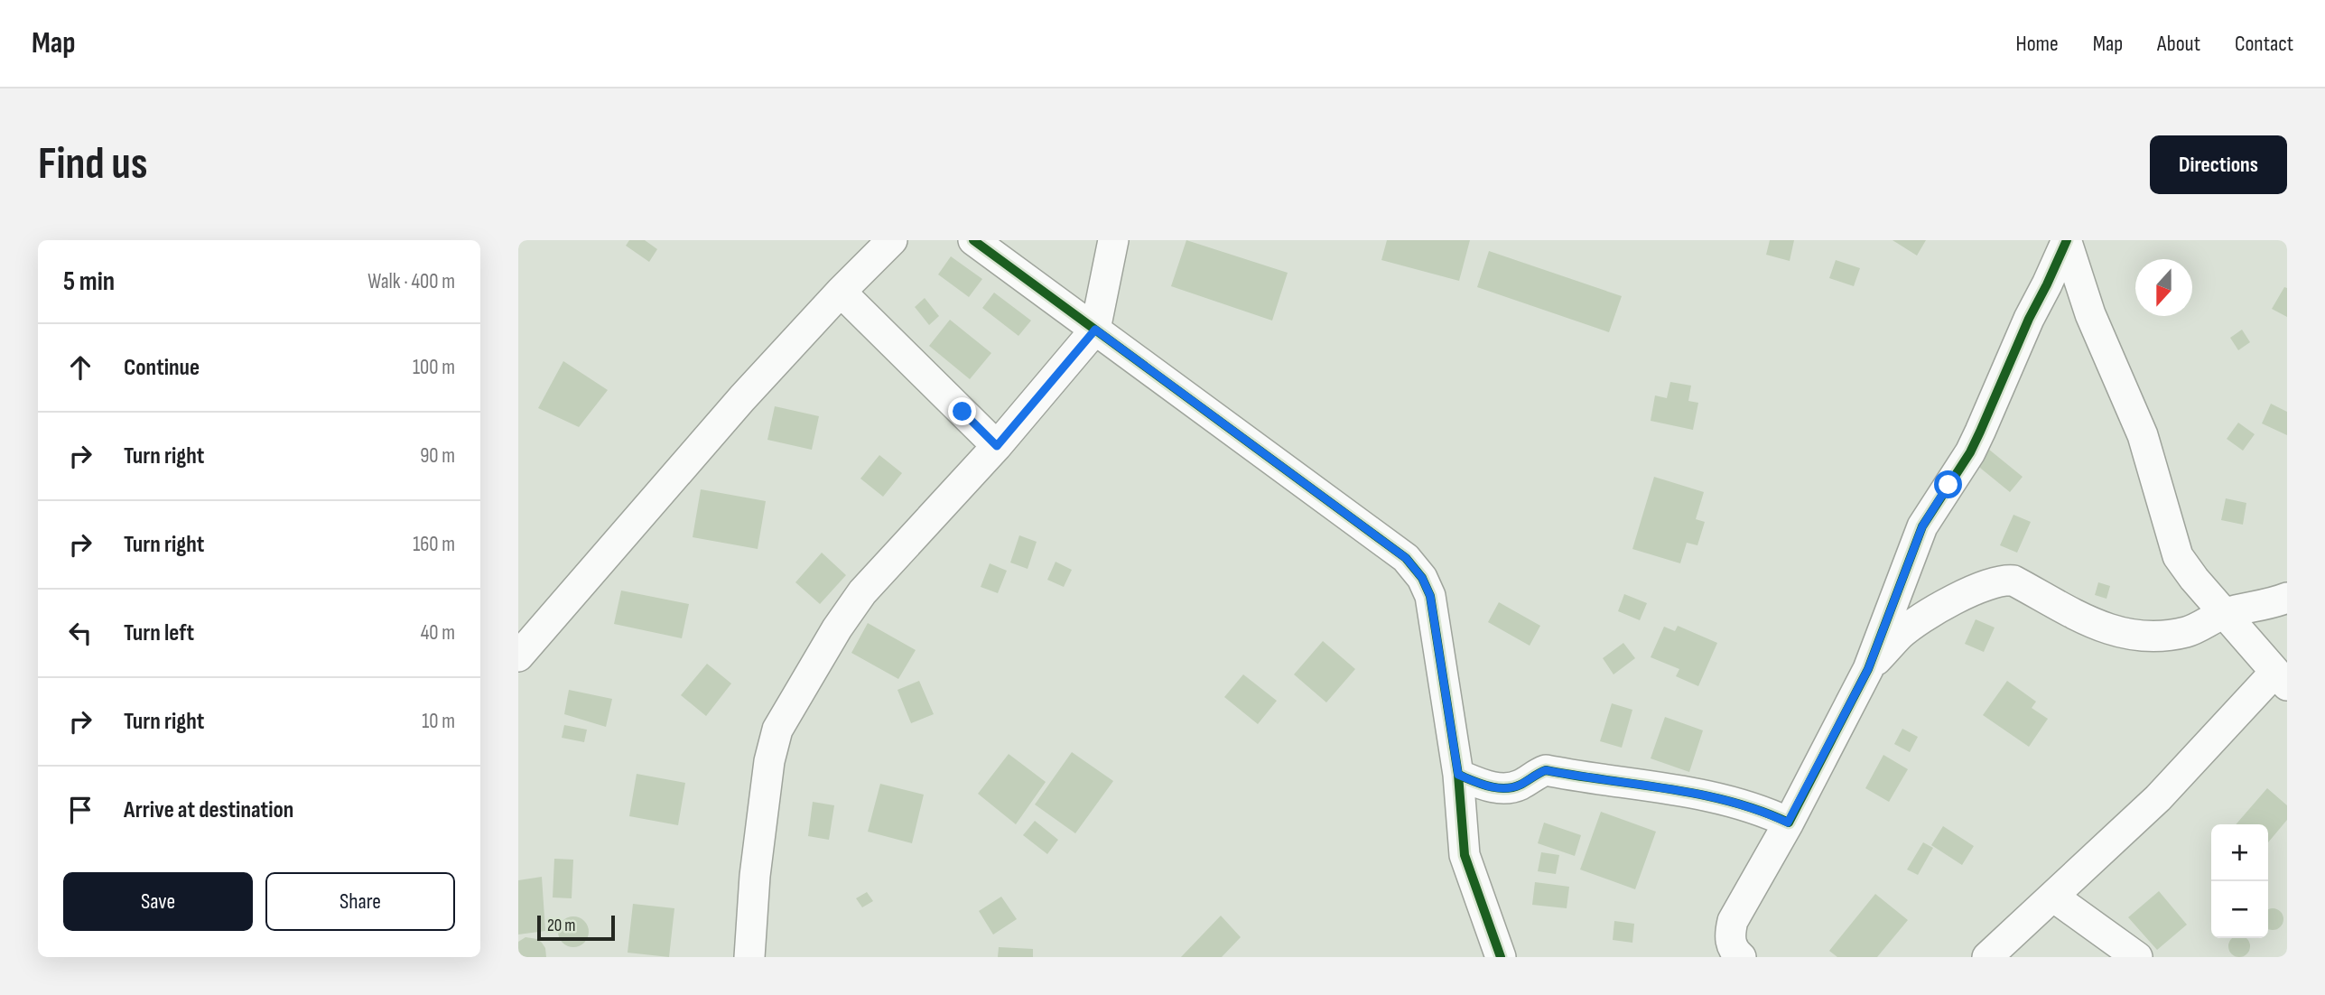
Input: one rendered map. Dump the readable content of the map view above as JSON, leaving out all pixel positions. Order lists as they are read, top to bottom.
{
  "scale_bar": "20 m",
  "north": "bottom",
  "page": {
    "header": "Map",
    "nav": [
      "Home",
      "Map",
      "About",
      "Contact"
    ],
    "buttons": [
      "Directions",
      ["Save", "Share"]
    ],
    "title": "Find us",
    "heading": ["5 min", "Walk · 400 m"],
    "list": [
      ["Continue", "100 m"],
      ["Turn right", "90 m"],
      ["Turn right", "160 m"],
      ["Turn left", "40 m"],
      ["Turn right", "10 m"],
      "Arrive at destination"
    ],
    "map_buttons": ["+", "−"],
    "scale": "20 m"
  }
}
